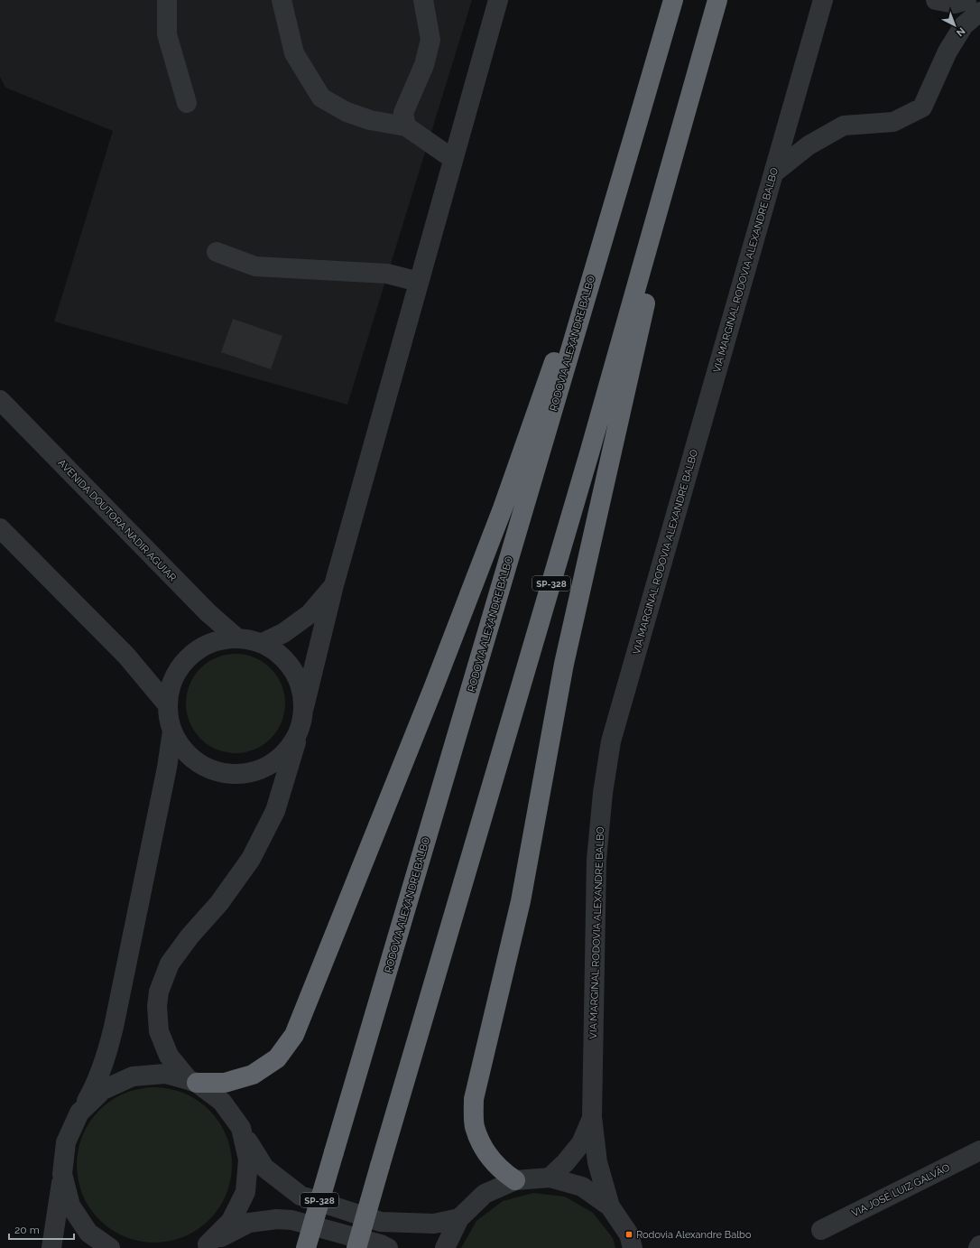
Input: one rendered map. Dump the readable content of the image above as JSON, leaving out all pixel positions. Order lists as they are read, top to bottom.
{
  "streets": {
    "highway": ["RODOVIA ALEXANDRE BALBO", "SP-328"],
    "street": ["VIA MARGINAL RODOVIA ALEXANDRE BALBO", "AVENIDA DOUTORA NADIR AGUIAR", "VIA JOSÉ LUIZ GALVÃO"]
  },
  "places": {
    "transit": ["Rodovia Alexandre Balbo"]
  },
  "scale_bar": "20 m",
  "north": "bottom right"
}
